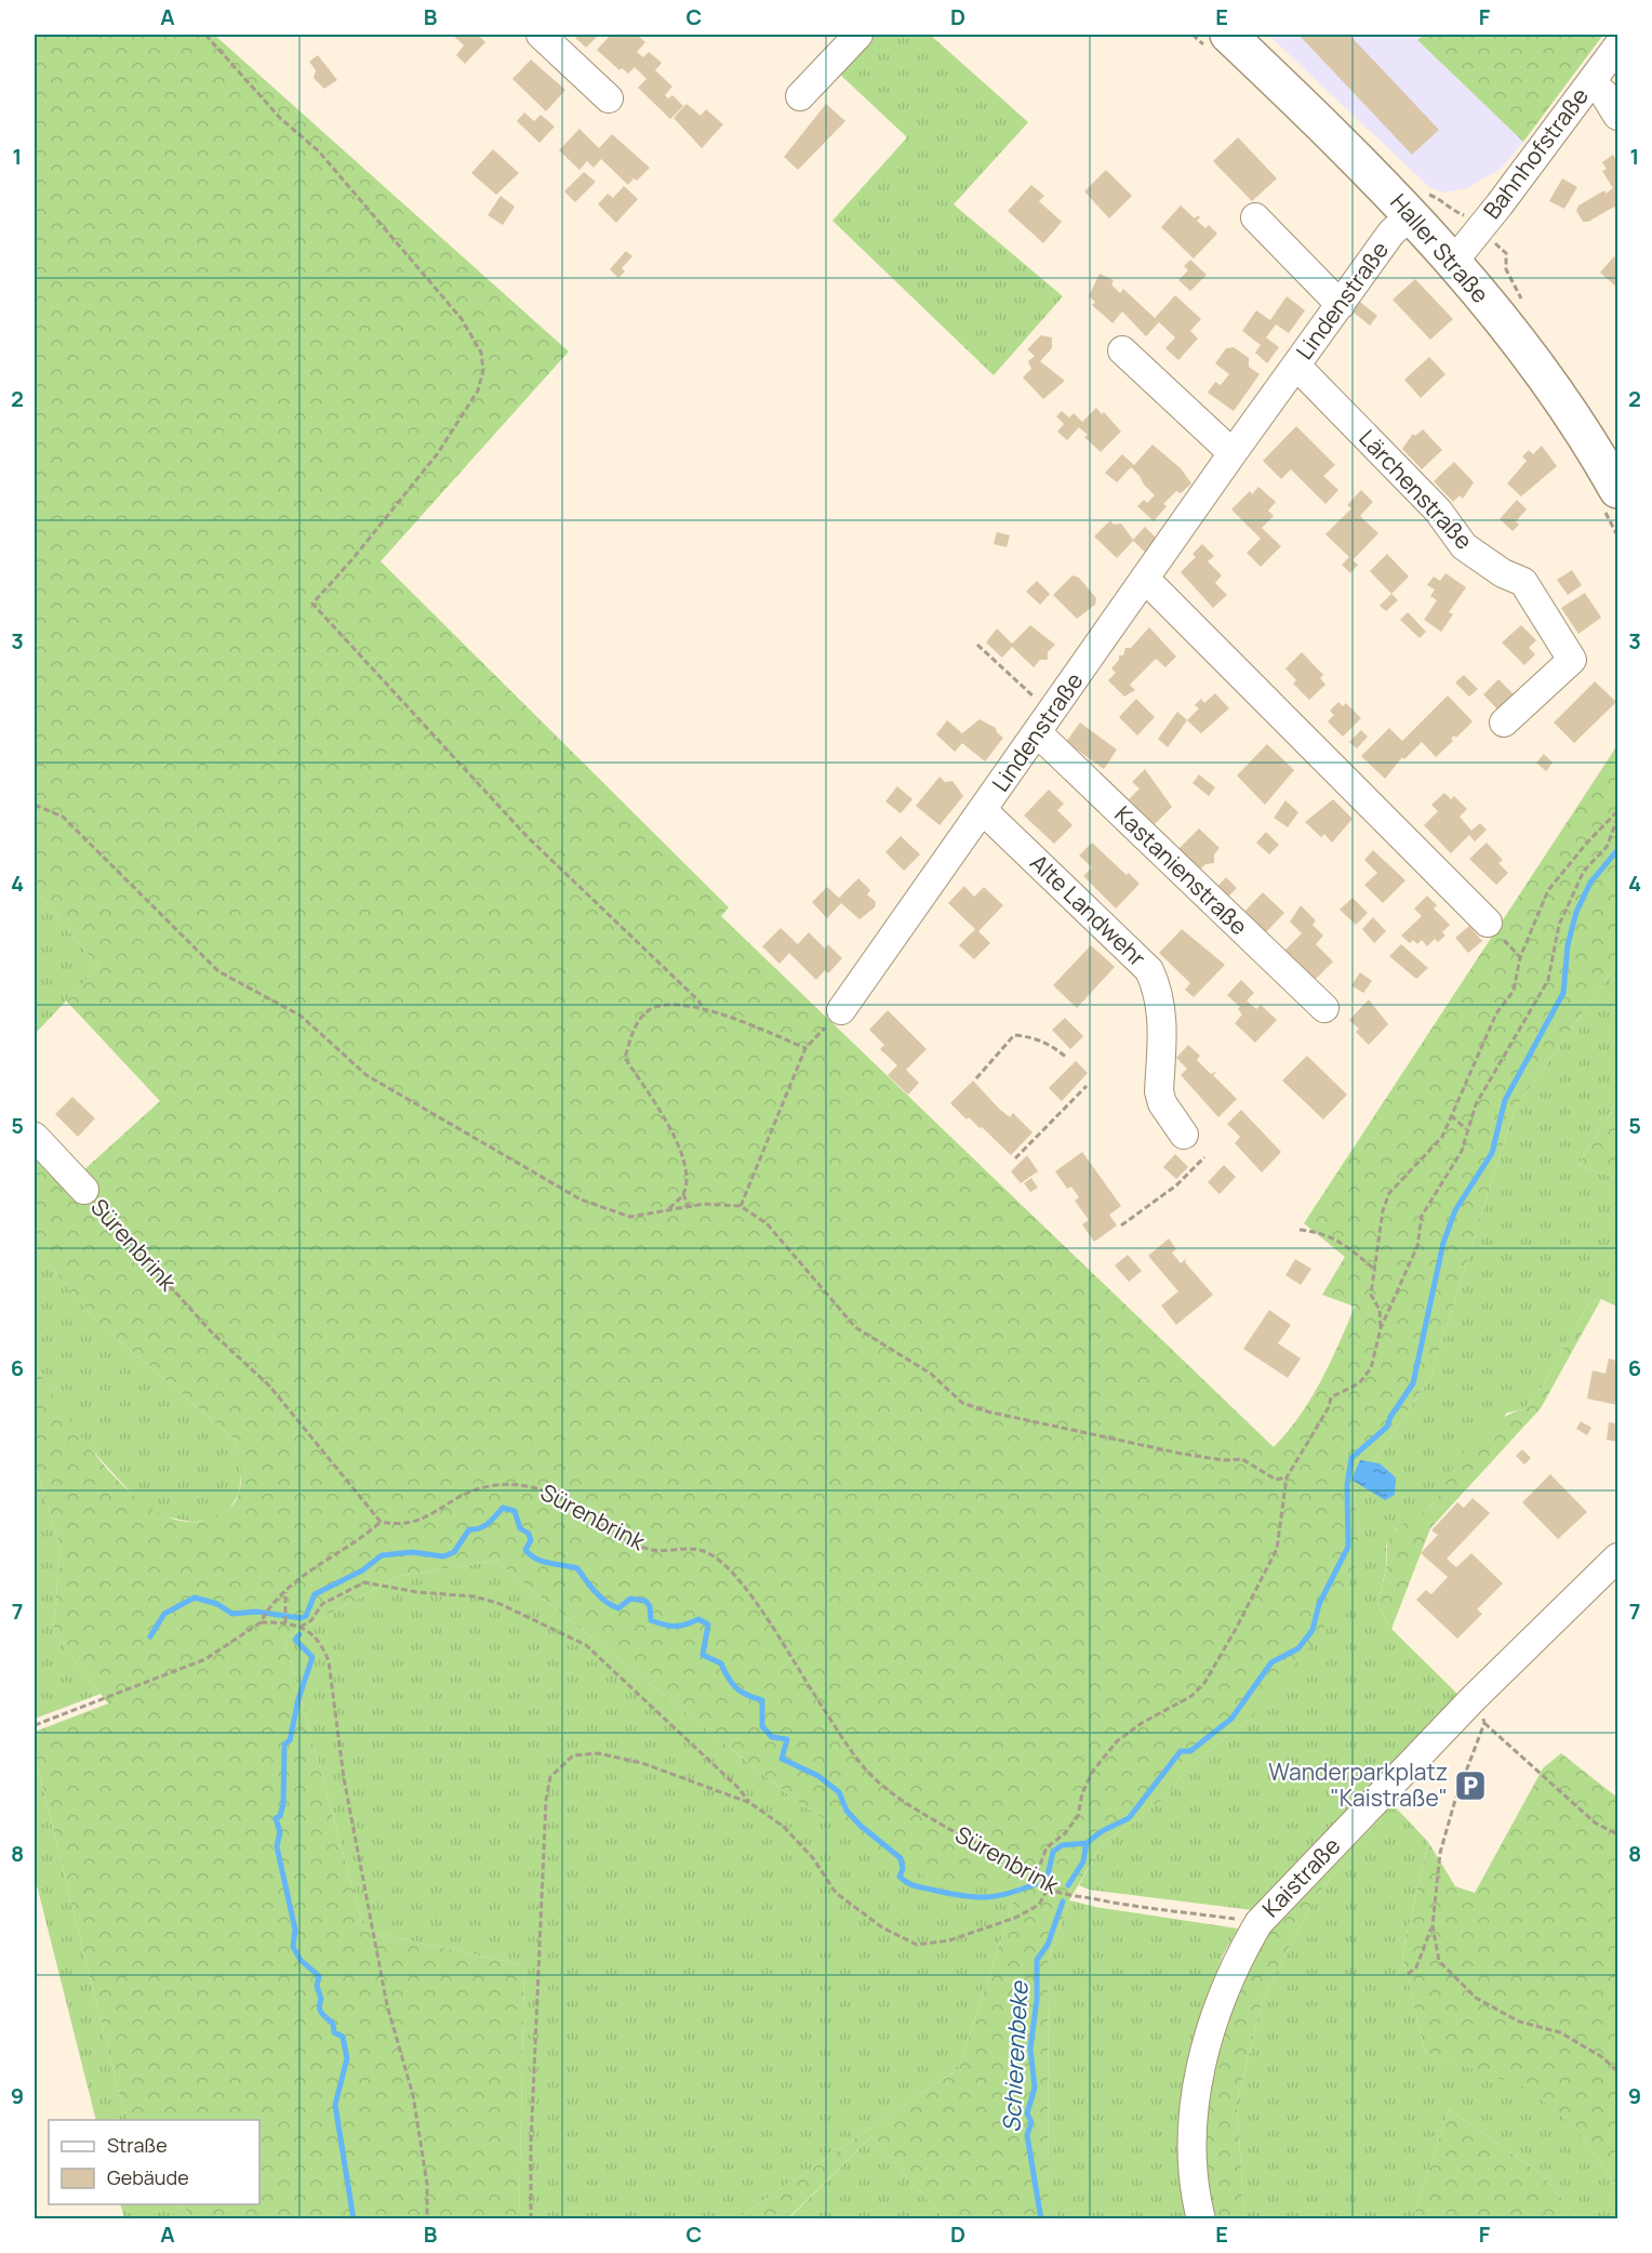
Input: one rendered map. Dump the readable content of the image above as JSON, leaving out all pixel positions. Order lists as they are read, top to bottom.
{
  "streets": {
    "main road": ["Haller Straße"],
    "street": [
      "Bahnhofstraße",
      "Lindenstraße",
      "Lärchenstraße",
      "Kastanienstraße",
      "Alte Landwehr",
      "Sürenbrink",
      "Kaistraße"
    ]
  },
  "crossings": [
    ["Bahnhofstraße", "Haller Straße"],
    ["Haller Straße", "Lindenstraße"],
    ["Lindenstraße", "Lärchenstraße"],
    ["Lindenstraße", "Kastanienstraße"],
    ["Lindenstraße", "Alte Landwehr"],
    ["Sürenbrink", "Kaistraße"]
  ],
  "water": ["Schierenbeke"],
  "places": {
    "parking": ["Wanderparkplatz \"Kaistraße\""]
  },
  "legend": ["Straße", "Gebäude"],
  "grid": {
    "columns": [
      "A",
      "B",
      "C",
      "D",
      "E",
      "F"
    ],
    "rows": [
      "1",
      "2",
      "3",
      "4",
      "5",
      "6",
      "7",
      "8",
      "9"
    ]
  }
}
